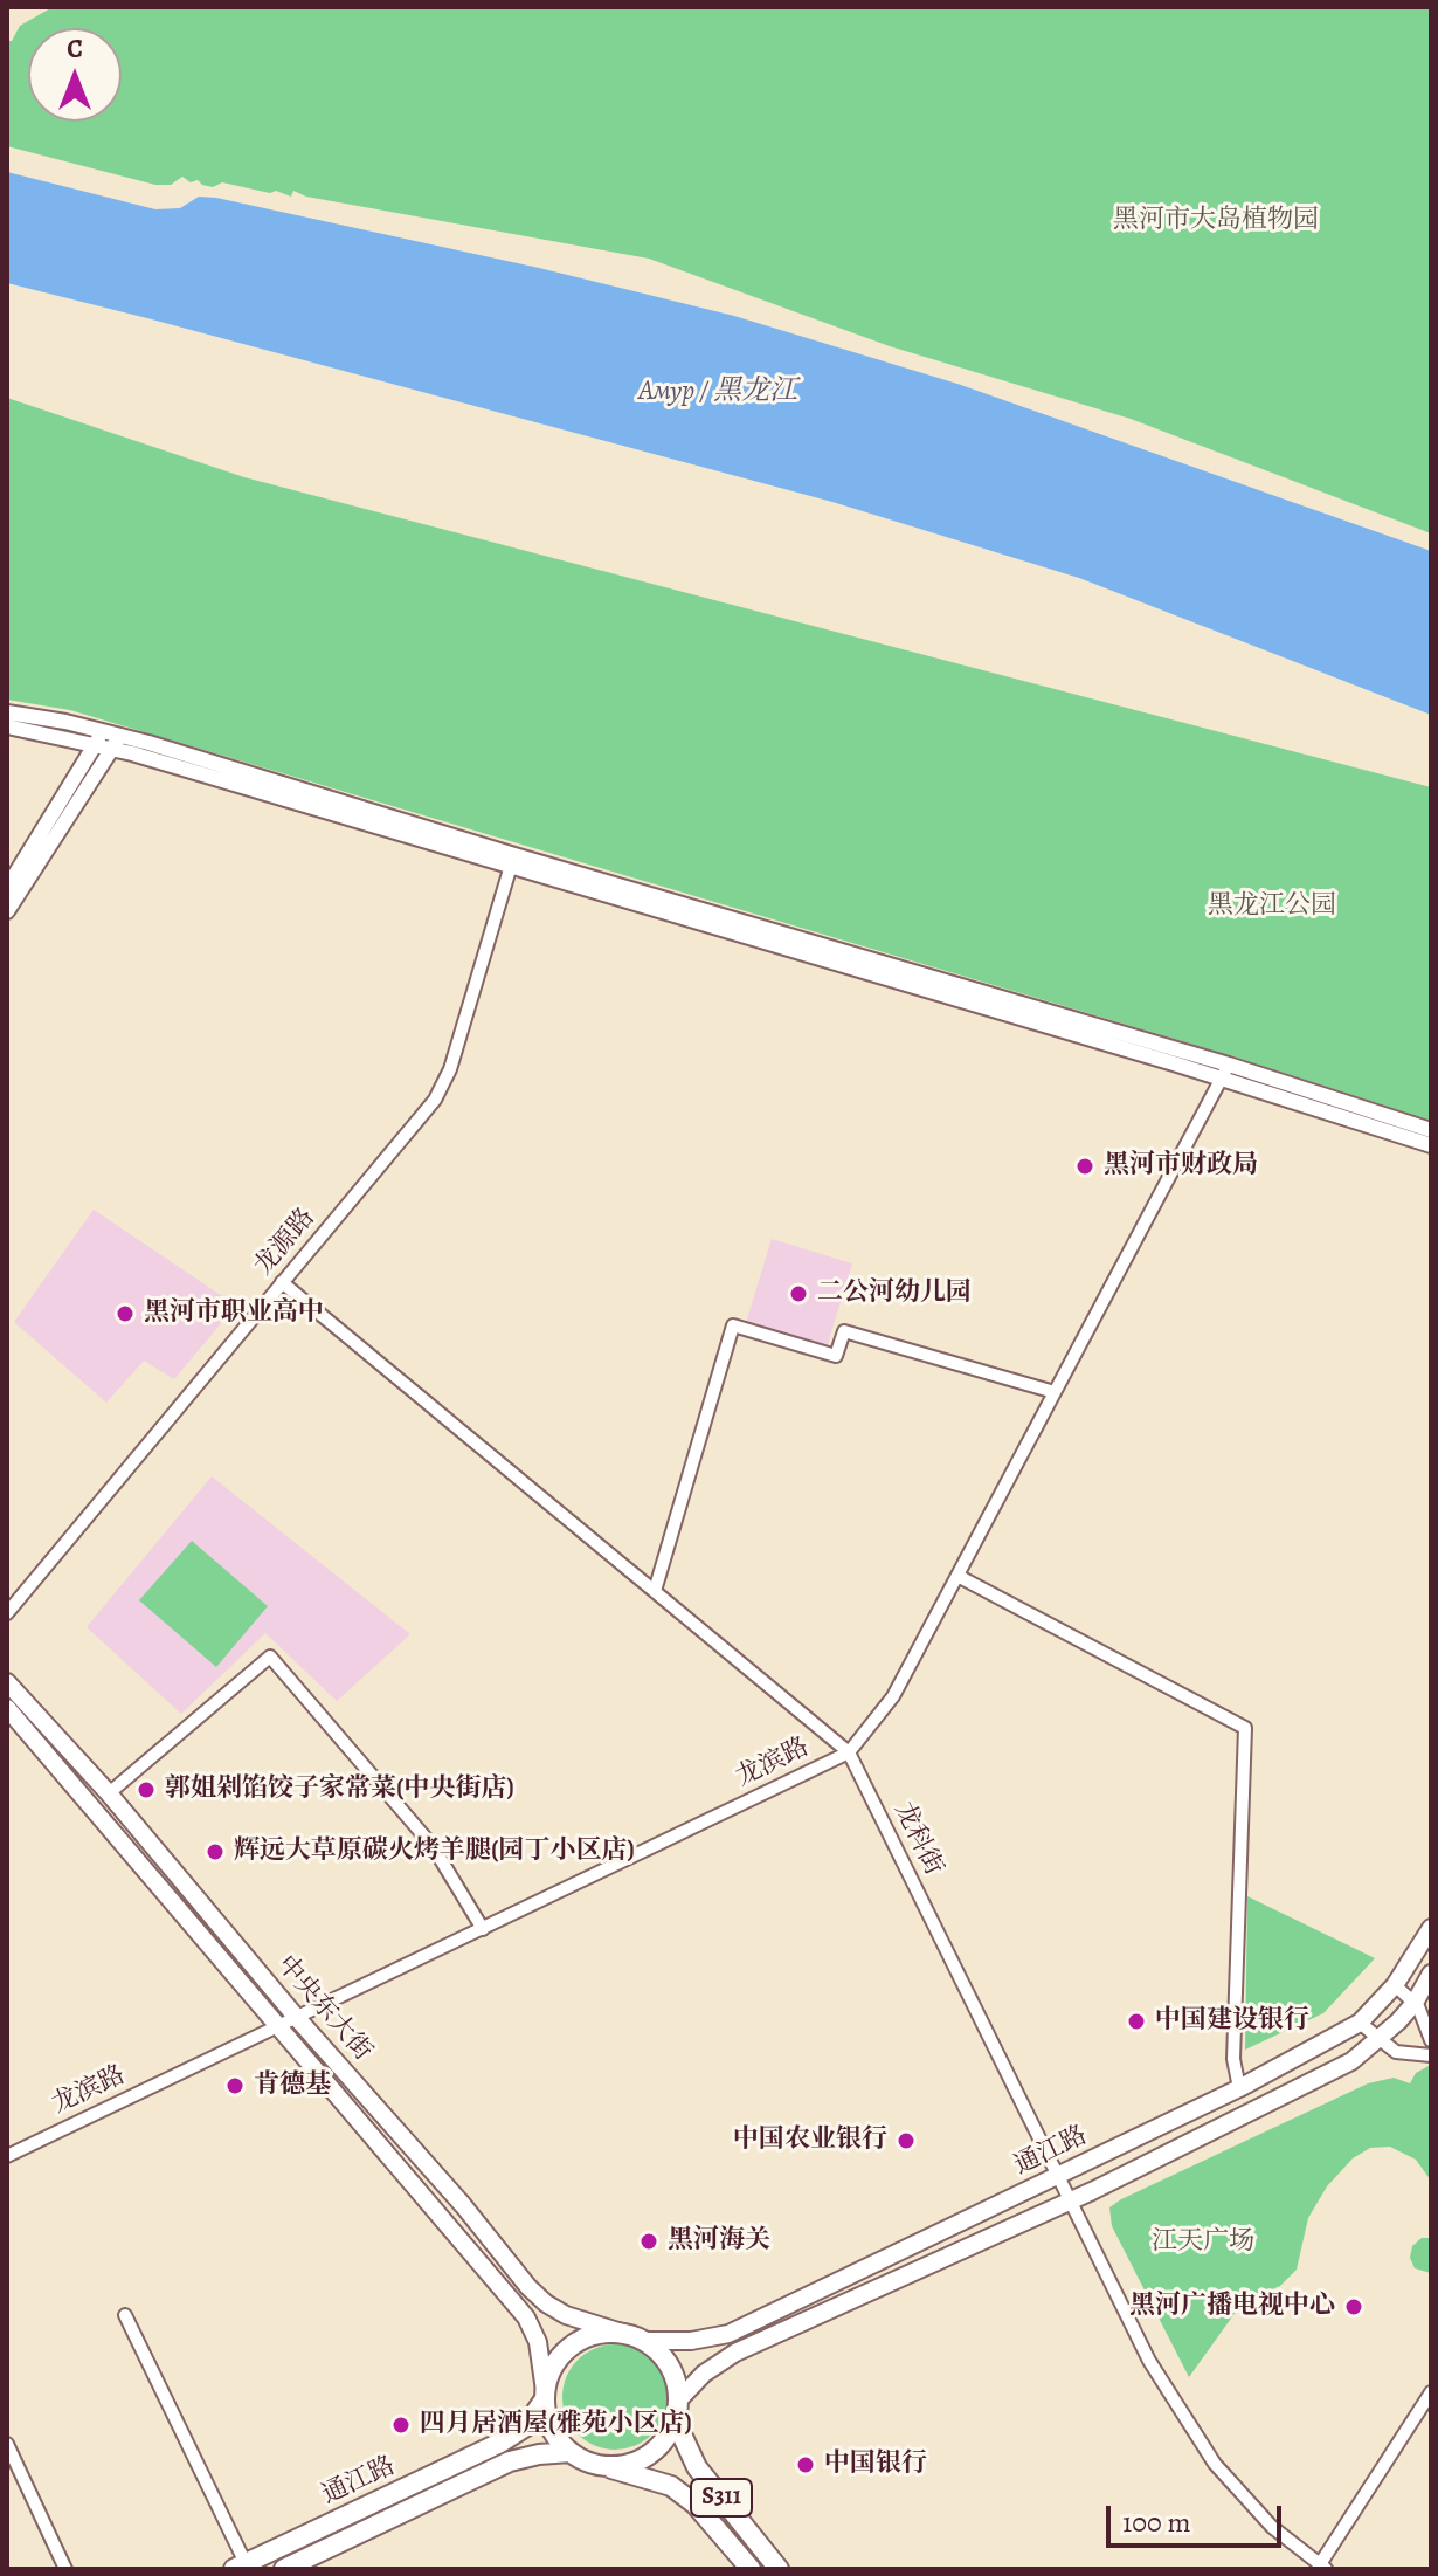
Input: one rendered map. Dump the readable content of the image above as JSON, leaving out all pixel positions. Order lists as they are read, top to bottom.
{
  "streets": {
    "main road": ["中央东大街", "通江路", "S311"],
    "street": ["龙源路", "龙滨路", "龙科街"]
  },
  "crossings": [
    ["龙源路", "龙科街"],
    ["龙滨路", "龙科街"],
    ["龙滨路", "中央东大街"],
    ["龙科街", "通江路"],
    ["中央东大街", "通江路"],
    ["中央东大街", "S311"],
    ["通江路", "S311"]
  ],
  "water": ["Амур / 黑龙江"],
  "parks": ["黑河市大岛植物园", "黑龙江公园", "江天广场"],
  "places": [
    "黑河市财政局",
    "二公河幼儿园",
    "黑河市职业高中",
    "郭姐剁馅饺子家常菜(中央街店)",
    "辉远大草原碳火烤羊腿(园丁小区店)",
    "中国建设银行",
    "肯德基",
    "中国农业银行",
    "黑河海关",
    "黑河广播电视中心",
    "四月居酒屋(雅苑小区店)",
    "中国银行"
  ],
  "scale_bar": "100 m",
  "north": "top"
}
